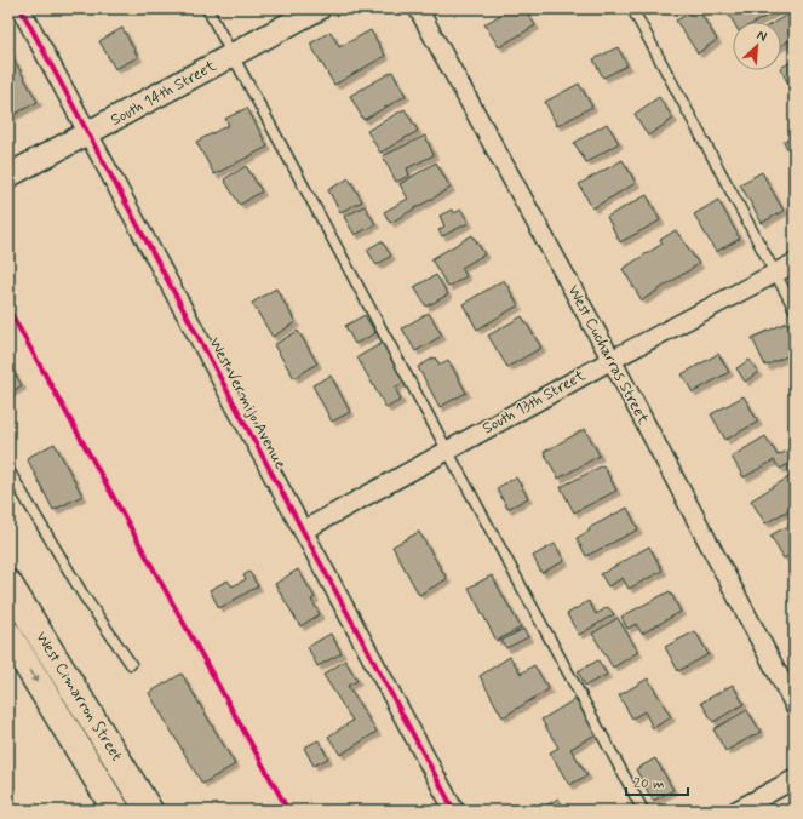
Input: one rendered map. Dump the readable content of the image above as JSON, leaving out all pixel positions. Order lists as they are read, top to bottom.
{
  "streets": {
    "highway": ["West Cimarron Street"],
    "street": [
      "South 14th Street",
      "West Cucharras Street",
      "South 13th Street",
      "West Vermijo Avenue"
    ]
  },
  "crossings": [
    ["South 14th Street", "West Vermijo Avenue"],
    ["West Cucharras Street", "South 13th Street"],
    ["South 13th Street", "West Vermijo Avenue"]
  ],
  "scale_bar": "20 m",
  "north": "top right"
}
